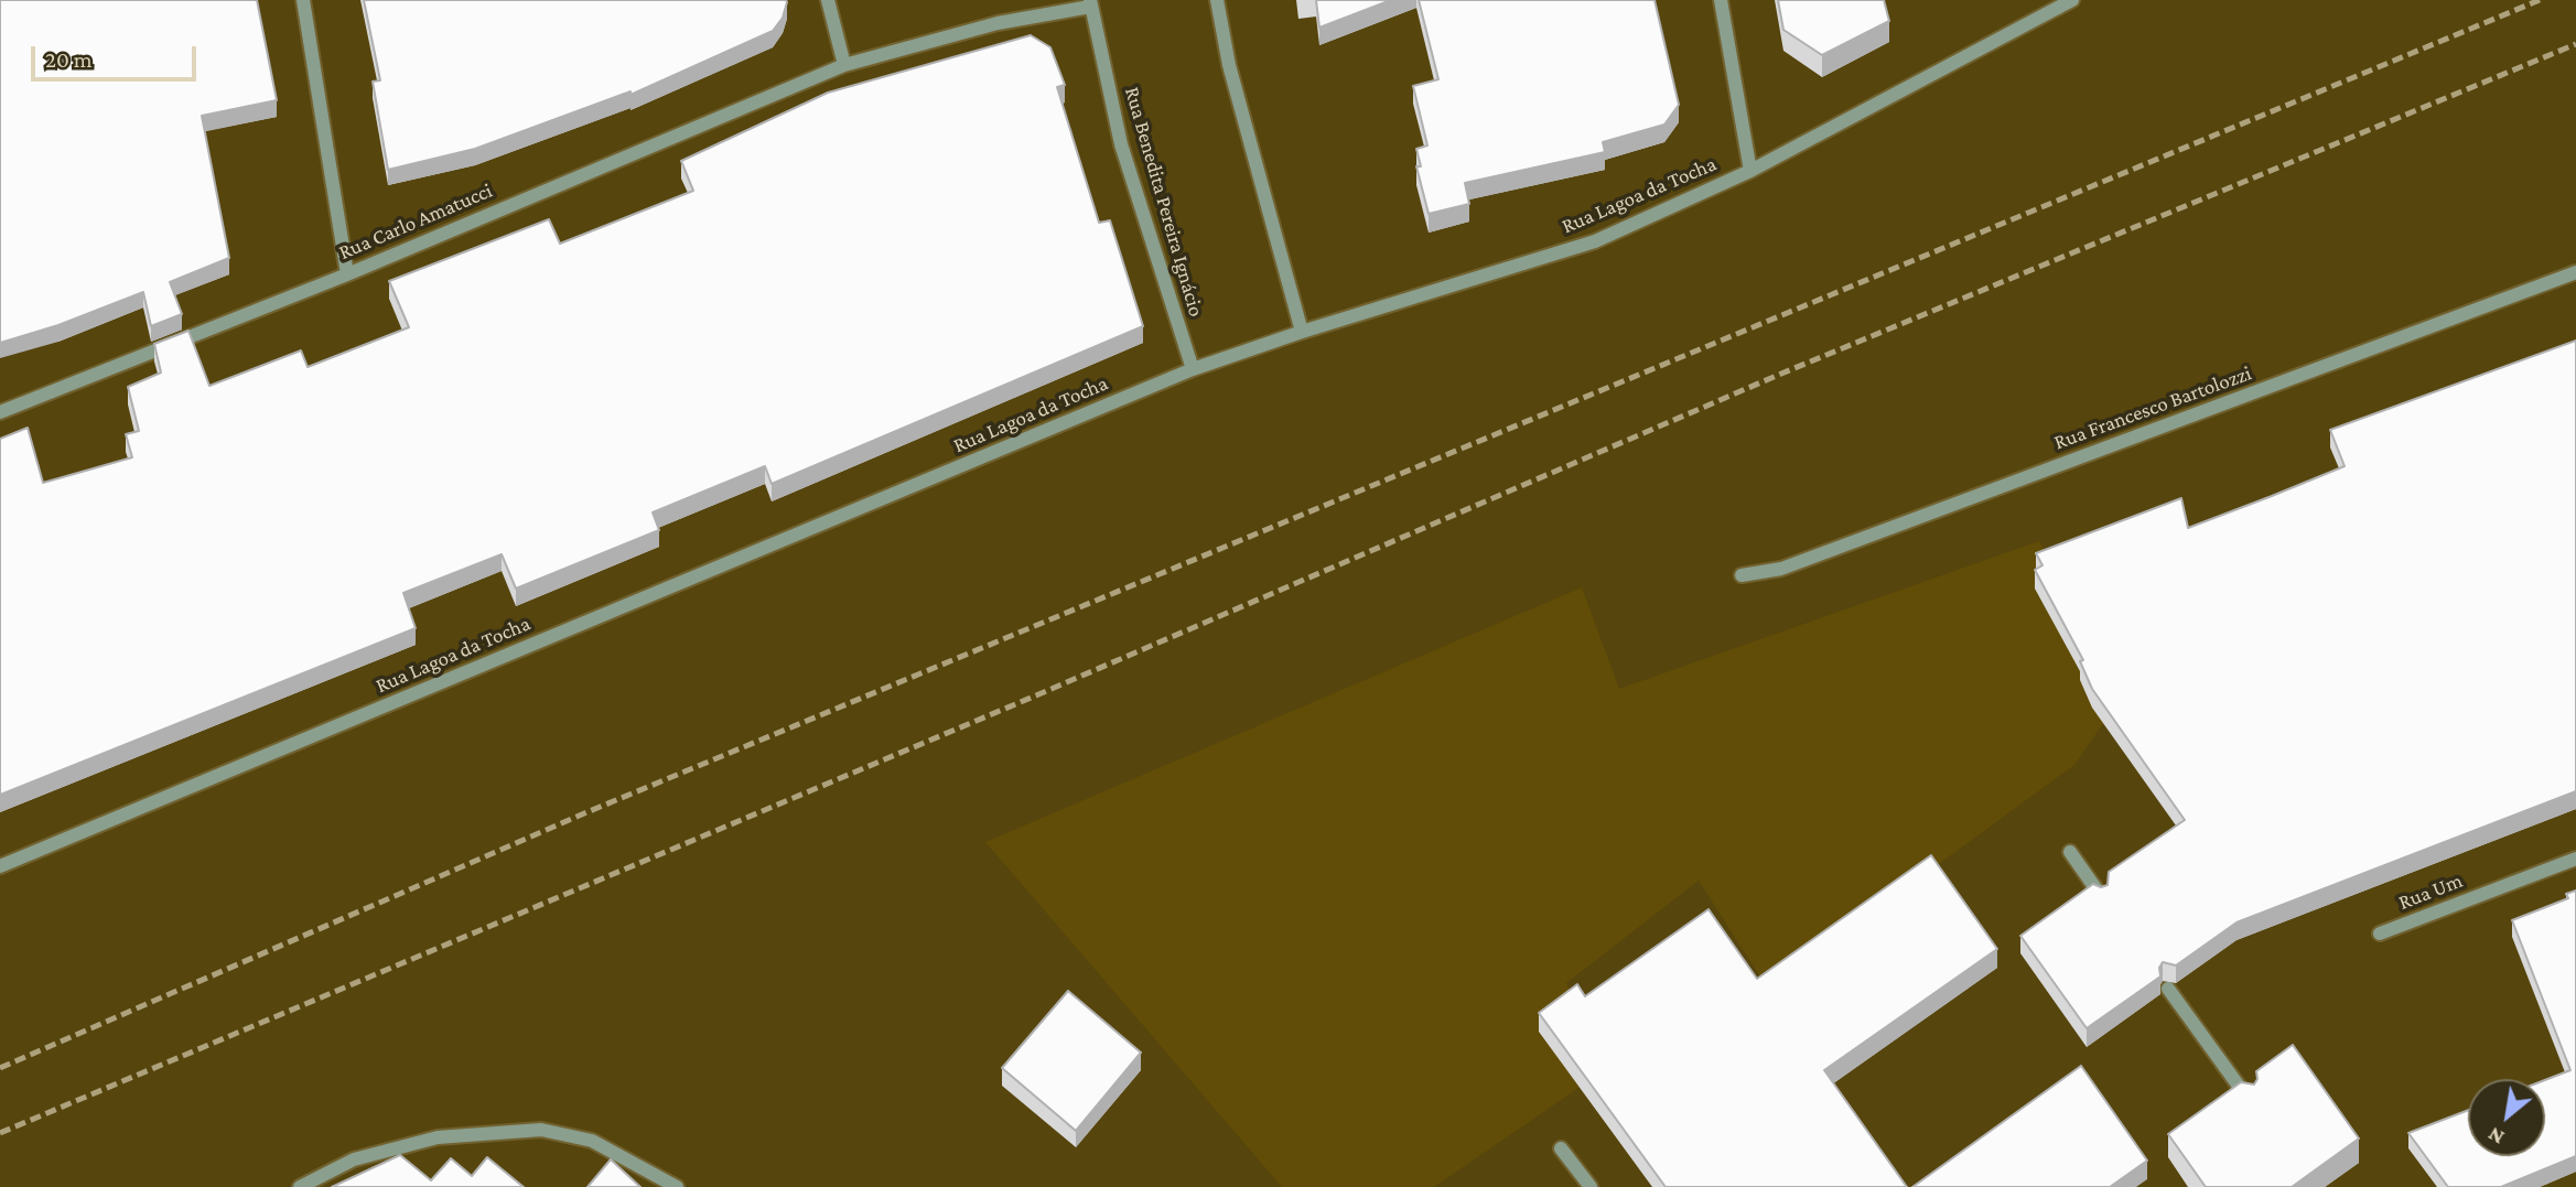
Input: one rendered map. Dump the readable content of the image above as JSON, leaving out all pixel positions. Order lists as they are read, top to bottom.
{
  "streets": {
    "street": [
      "Rua Lagoa da Tocha",
      "Rua Benedita Pereira Ignácio",
      "Rua Carlo Amatucci",
      "Rua Francesco Bartolozzi",
      "Rua Um"
    ]
  },
  "crossings": [
    ["Rua Lagoa da Tocha", "Rua Benedita Pereira Ignácio"],
    ["Rua Benedita Pereira Ignácio", "Rua Carlo Amatucci"]
  ],
  "scale_bar": "20 m",
  "north": "bottom left"
}
